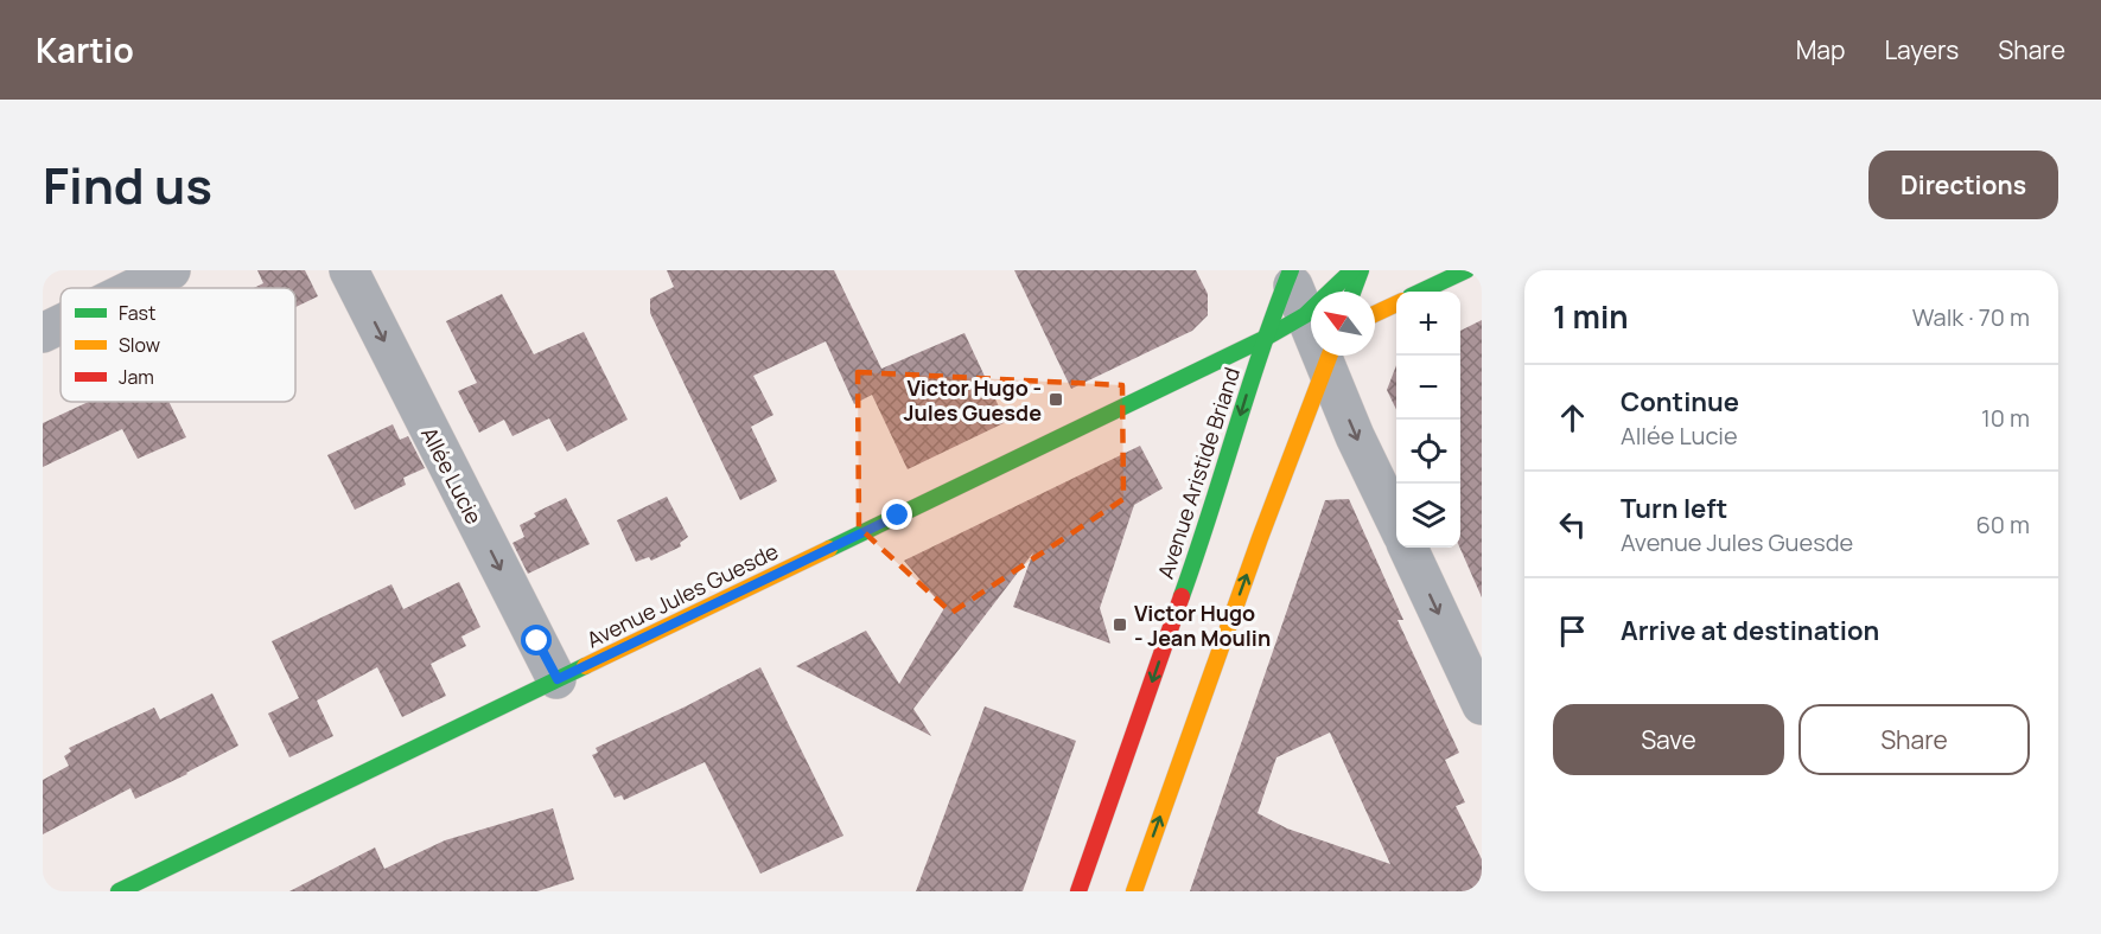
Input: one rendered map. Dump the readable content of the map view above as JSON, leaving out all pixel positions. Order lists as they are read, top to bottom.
{
  "streets": {
    "street": ["Avenue Aristide Briand", "Allée Lucie", "Avenue Jules Guesde"]
  },
  "crossings": [
    ["Avenue Aristide Briand", "Avenue Jules Guesde"],
    ["Allée Lucie", "Avenue Jules Guesde"]
  ],
  "one_way": ["Allée Lucie"],
  "places": {
    "transit": ["Victor Hugo - Jules Guesde", "Victor Hugo - Jean Moulin"]
  },
  "legend": ["Fast", "Slow", "Jam"],
  "north": "top left",
  "page": {
    "header": "Kartio",
    "nav": ["Map", "Layers", "Share"],
    "title": "Find us",
    "buttons": [
      "Directions",
      ["Save", "Share"]
    ],
    "heading": ["1 min", "Walk · 70 m"],
    "map_buttons": ["+", "−"],
    "list": [
      ["Continue", "Allée Lucie", "10 m"],
      ["Turn left", "Avenue Jules Guesde", "60 m"],
      "Arrive at destination"
    ]
  }
}
